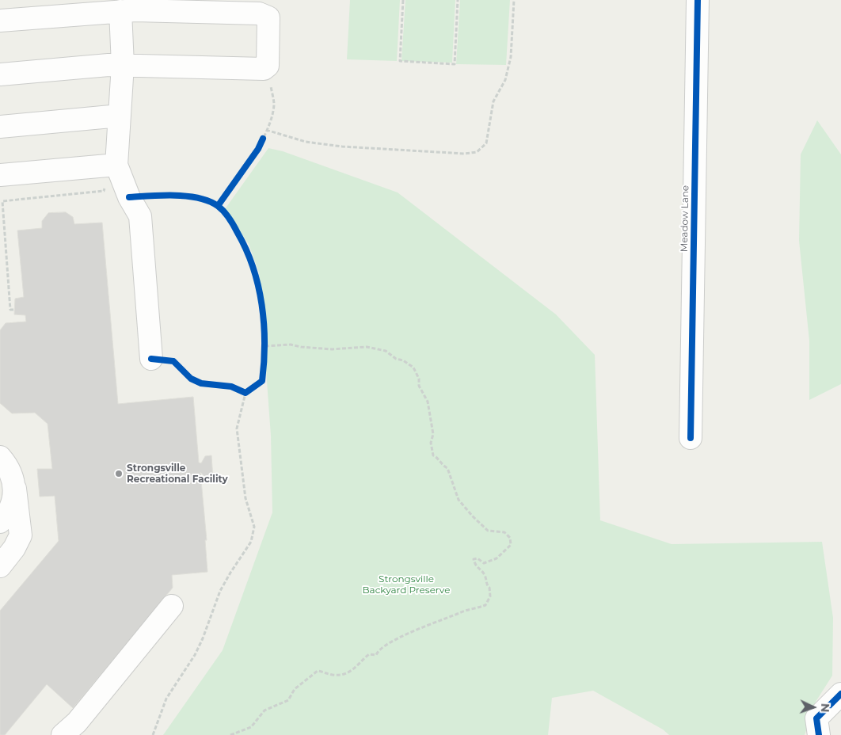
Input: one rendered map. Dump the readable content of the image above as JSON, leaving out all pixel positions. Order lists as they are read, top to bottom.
{
  "streets": {
    "street": ["Meadow Lane"]
  },
  "parks": ["Strongsville Backyard Preserve"],
  "places": ["Strongsville Recreational Facility"],
  "north": "right"
}
